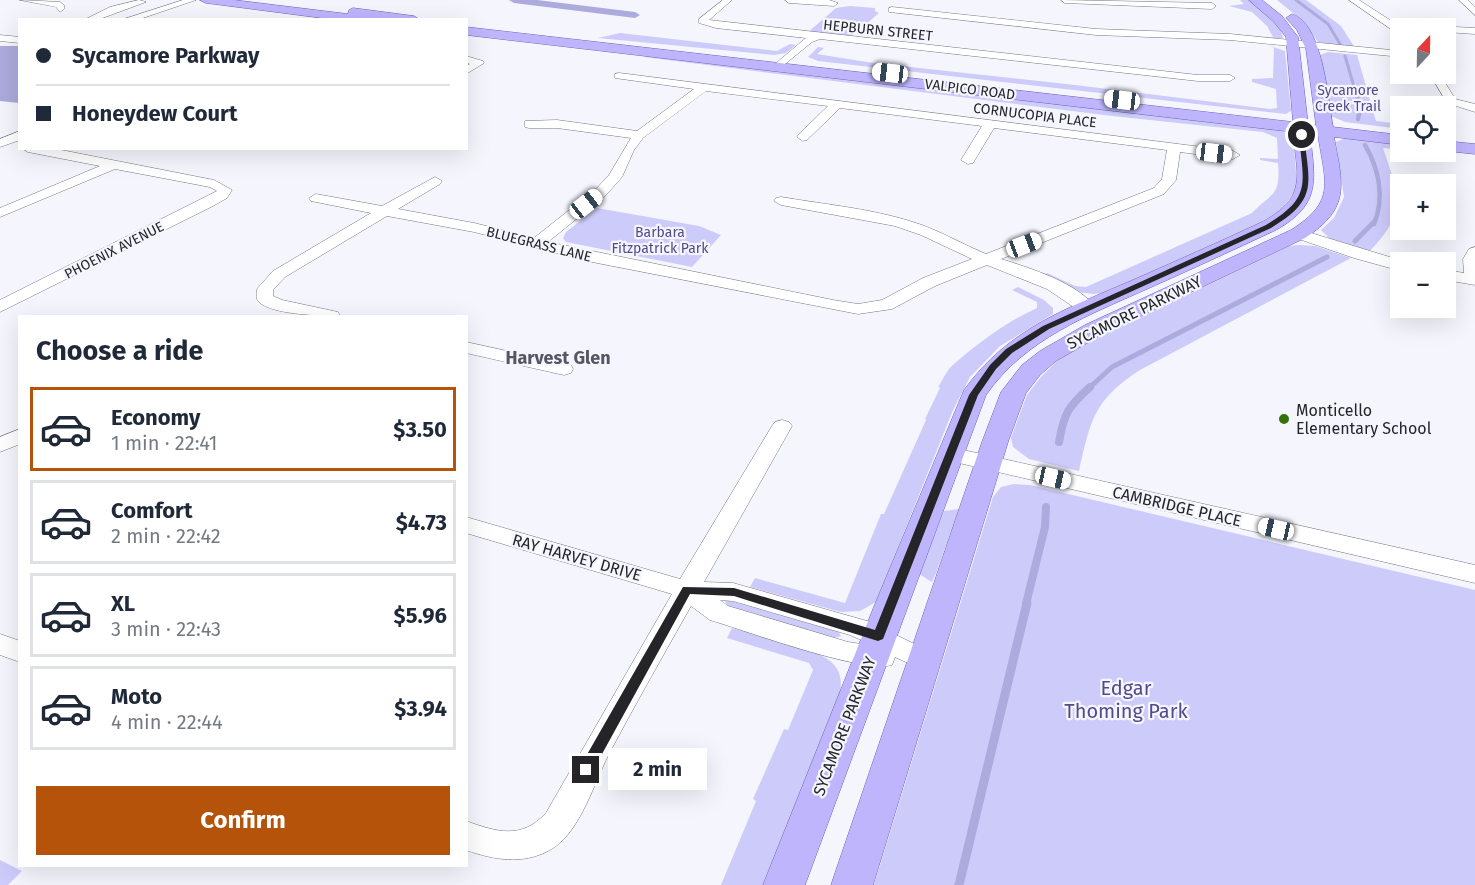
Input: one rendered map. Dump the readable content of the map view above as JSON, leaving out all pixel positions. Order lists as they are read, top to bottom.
{
  "streets": {
    "main road": ["VALPICO ROAD", "SYCAMORE PARKWAY"],
    "street": [
      "HEPBURN STREET",
      "CORNUCOPIA PLACE",
      "BLUEGRASS LANE",
      "PHOENIX AVENUE",
      "CAMBRIDGE PLACE",
      "RAY HARVEY DRIVE"
    ]
  },
  "crossings": [
    ["VALPICO ROAD", "SYCAMORE PARKWAY"],
    ["SYCAMORE PARKWAY", "CAMBRIDGE PLACE"],
    ["SYCAMORE PARKWAY", "RAY HARVEY DRIVE"]
  ],
  "districts": ["Harvest Glen"],
  "parks": ["Sycamore Creek Trail", "Barbara Fitzpatrick Park", "Edgar Thoming Park"],
  "places": ["Monticello Elementary School"],
  "north": "top",
  "page": {
    "map_buttons": ["+", "−"],
    "banner": ["Sycamore Parkway", "Honeydew Court"],
    "heading": "Choose a ride",
    "list": [
      {
        "name": "Economy",
        "note": "1 min · 22:41",
        "value": "$3.50"
      },
      {
        "name": "Comfort",
        "note": "2 min · 22:42",
        "value": "$4.73"
      },
      {
        "name": "XL",
        "note": "3 min · 22:43",
        "value": "$5.96"
      },
      {
        "name": "Moto",
        "note": "4 min · 22:44",
        "value": "$3.94"
      }
    ],
    "bubble": "2 min",
    "buttons": "Confirm"
  }
}
